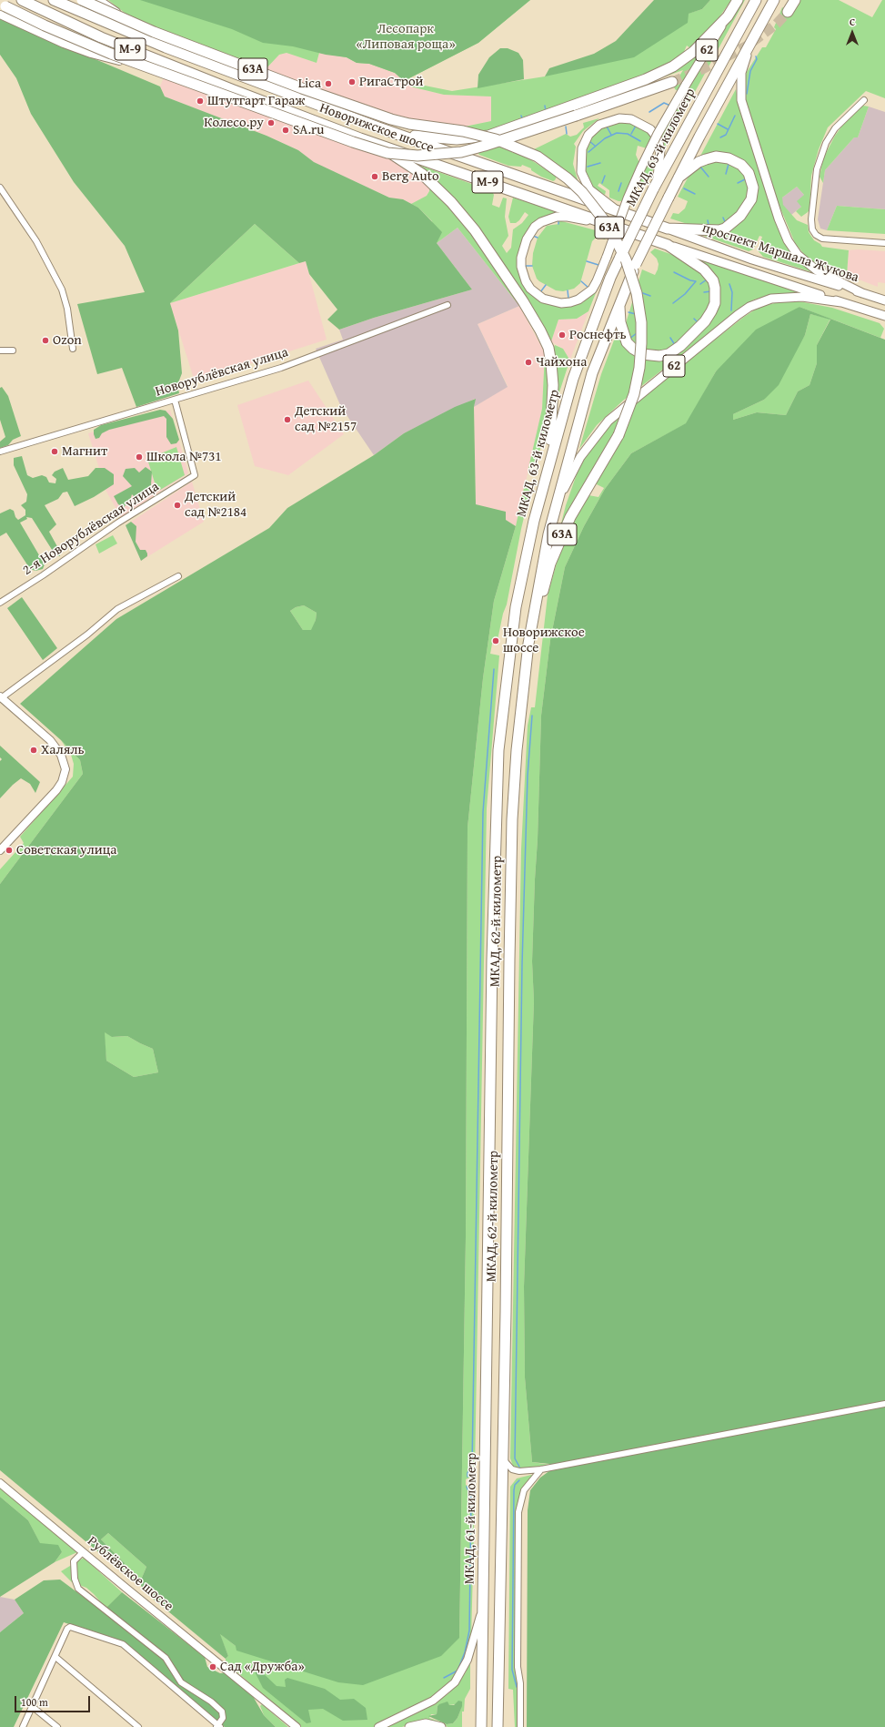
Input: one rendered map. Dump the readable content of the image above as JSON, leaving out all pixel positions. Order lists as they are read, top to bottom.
{
  "streets": {
    "highway": [
      "М-9",
      "63A",
      "Новорижское шоссе",
      "МКАД, 63-й километр",
      "МКАД, 62-й километр",
      "МКАД, 61-й километр"
    ],
    "main road": ["62", "проспект Маршала Жукова"],
    "street": ["Новорублёвская улица", "2-я Новорублёвская улица", "Рублёвское шоссе"]
  },
  "crossings": [
    ["62", "Новорижское шоссе"],
    ["62", "МКАД, 63-й километр"],
    ["62", "проспект Маршала Жукова"],
    ["63A", "МКАД, 62-й километр"],
    ["Новорижское шоссе", "МКАД, 63-й километр"],
    ["Новорижское шоссе", "проспект Маршала Жукова"],
    ["МКАД, 63-й километр", "МКАД, 62-й километр"],
    ["Новорублёвская улица", "2-я Новорублёвская улица"],
    ["МКАД, 62-й километр", "МКАД, 61-й километр"]
  ],
  "parks": ["Лесопарк «Липовая роща»"],
  "places": [
    "РигаСтрой",
    "Lica",
    "Штутгарт Гараж",
    "Колесо.ру",
    "SA.ru",
    "Berg Auto",
    "Роснефть",
    "Ozon",
    "Чайхона",
    "Детский сад №2157",
    "Магнит",
    "Школа №731",
    "Детский сад №2184",
    "Новорижское шоссе",
    "Халяль",
    "Советская улица",
    "Сад «Дружба»"
  ],
  "scale_bar": "100 m",
  "north": "top"
}
